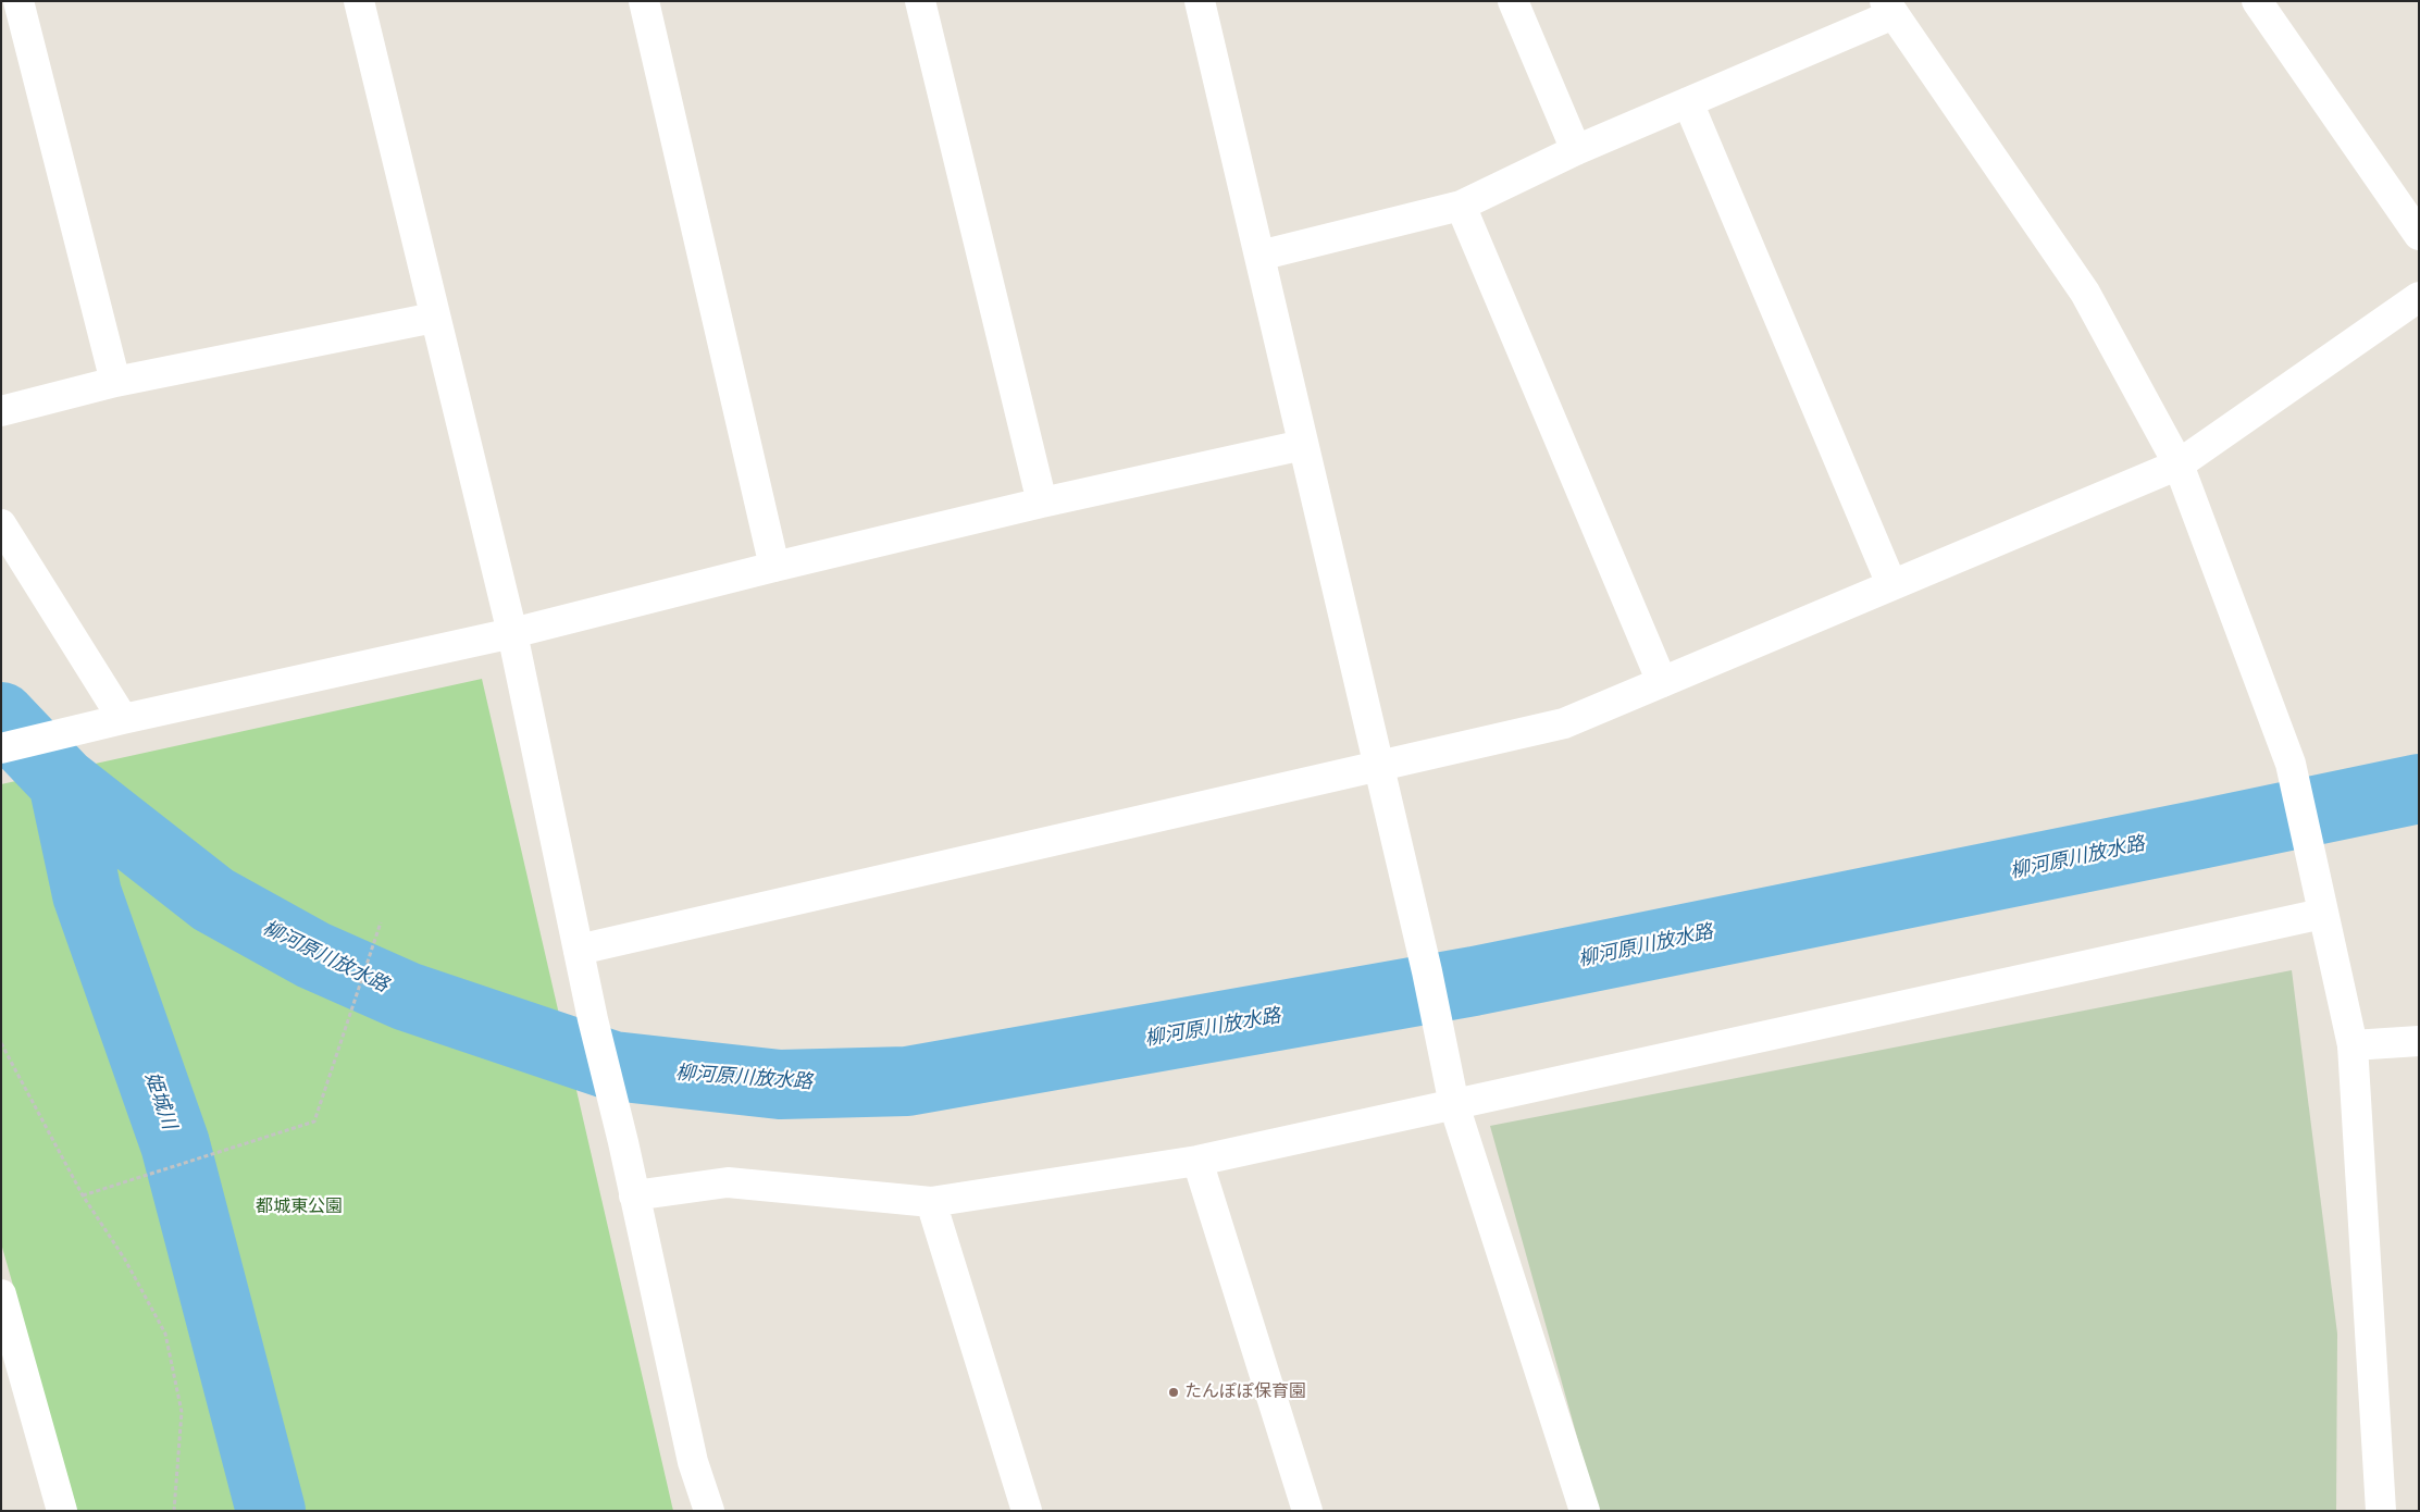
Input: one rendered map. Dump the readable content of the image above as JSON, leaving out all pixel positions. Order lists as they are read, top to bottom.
{
  "water": ["柳河原川放水路", "姫城川"],
  "parks": ["都城東公園"],
  "places": ["たんぽぽ保育園"]
}
